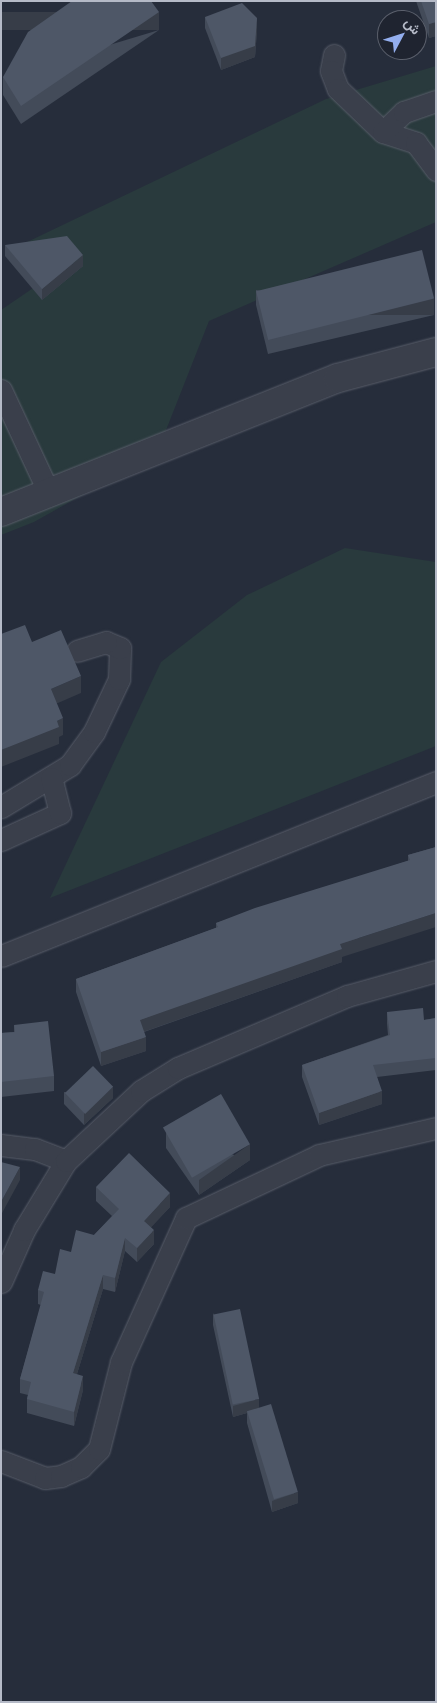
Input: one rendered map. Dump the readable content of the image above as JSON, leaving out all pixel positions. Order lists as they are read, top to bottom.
{
  "north": "top right"
}
